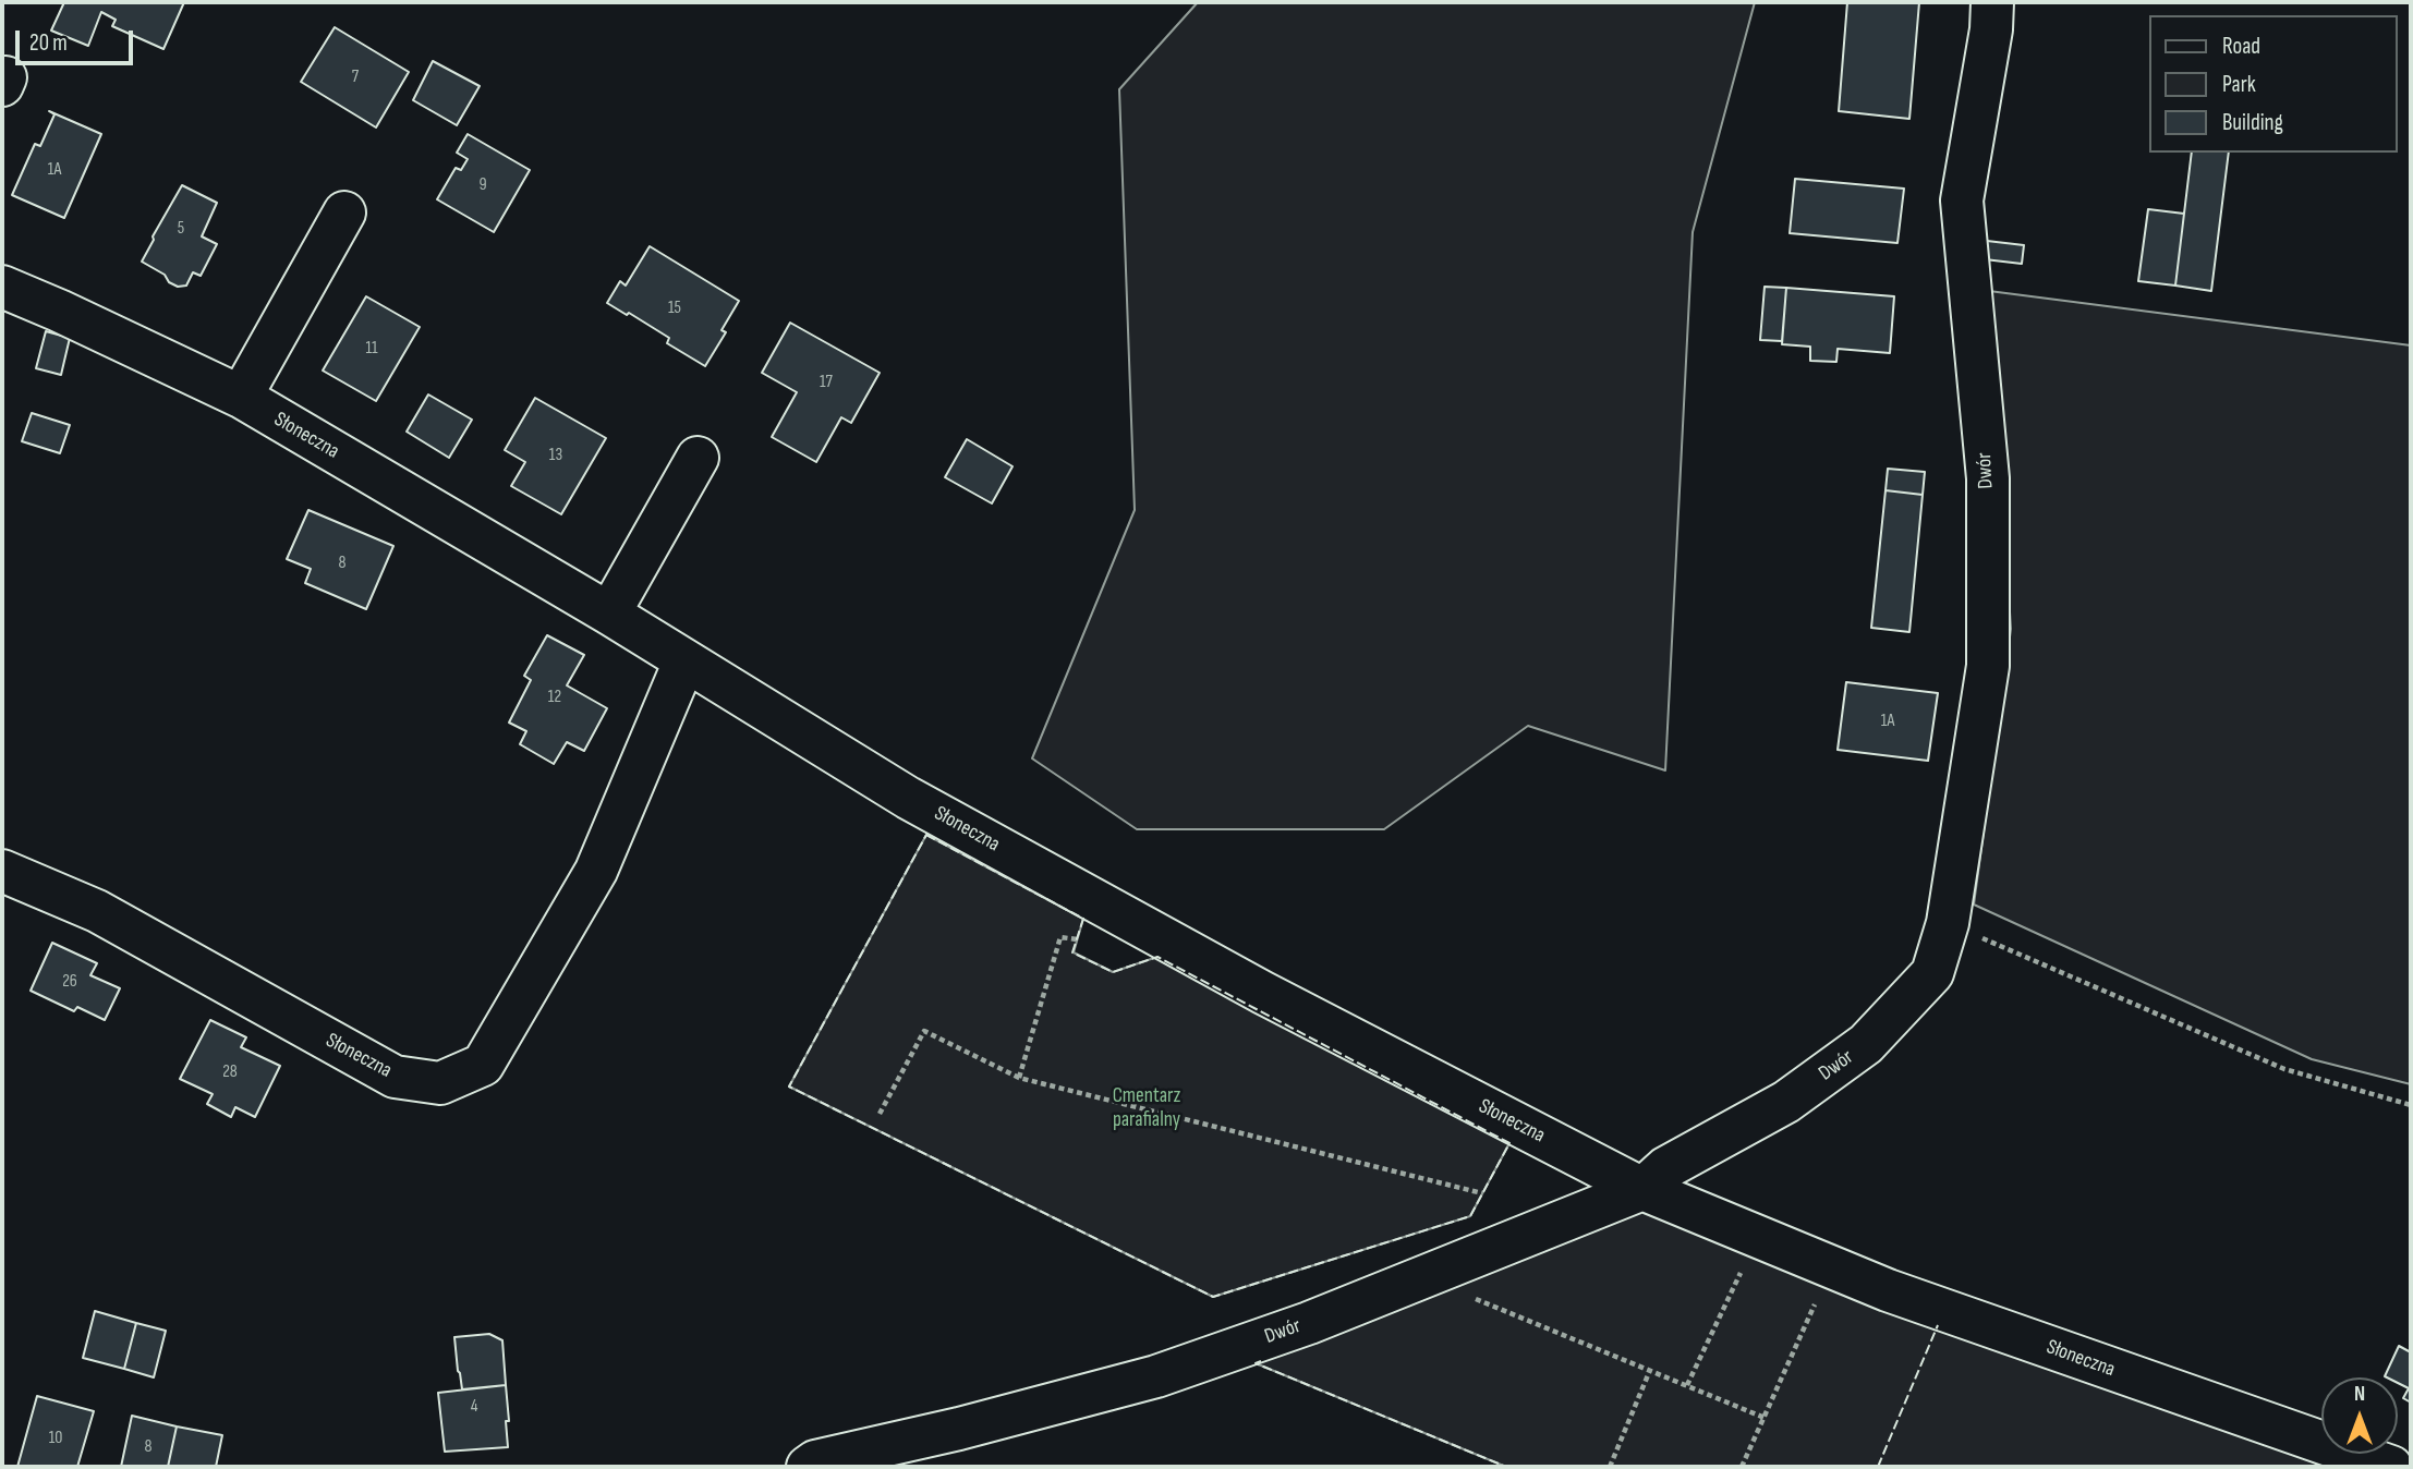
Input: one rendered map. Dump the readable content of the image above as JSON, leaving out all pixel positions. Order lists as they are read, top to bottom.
{
  "streets": {
    "street": ["Słoneczna", "Dwór"]
  },
  "crossings": [
    ["Słoneczna", "Dwór"]
  ],
  "parks": ["Cmentarz parafialny"],
  "house_numbers": [
    "7",
    "1A",
    "9",
    "5",
    "15",
    "11",
    "17",
    "13",
    "8",
    "12",
    "1A",
    "26",
    "28",
    "4",
    "10",
    "8"
  ],
  "legend": ["Road", "Park", "Building"],
  "scale_bar": "20 m",
  "north": "top"
}
